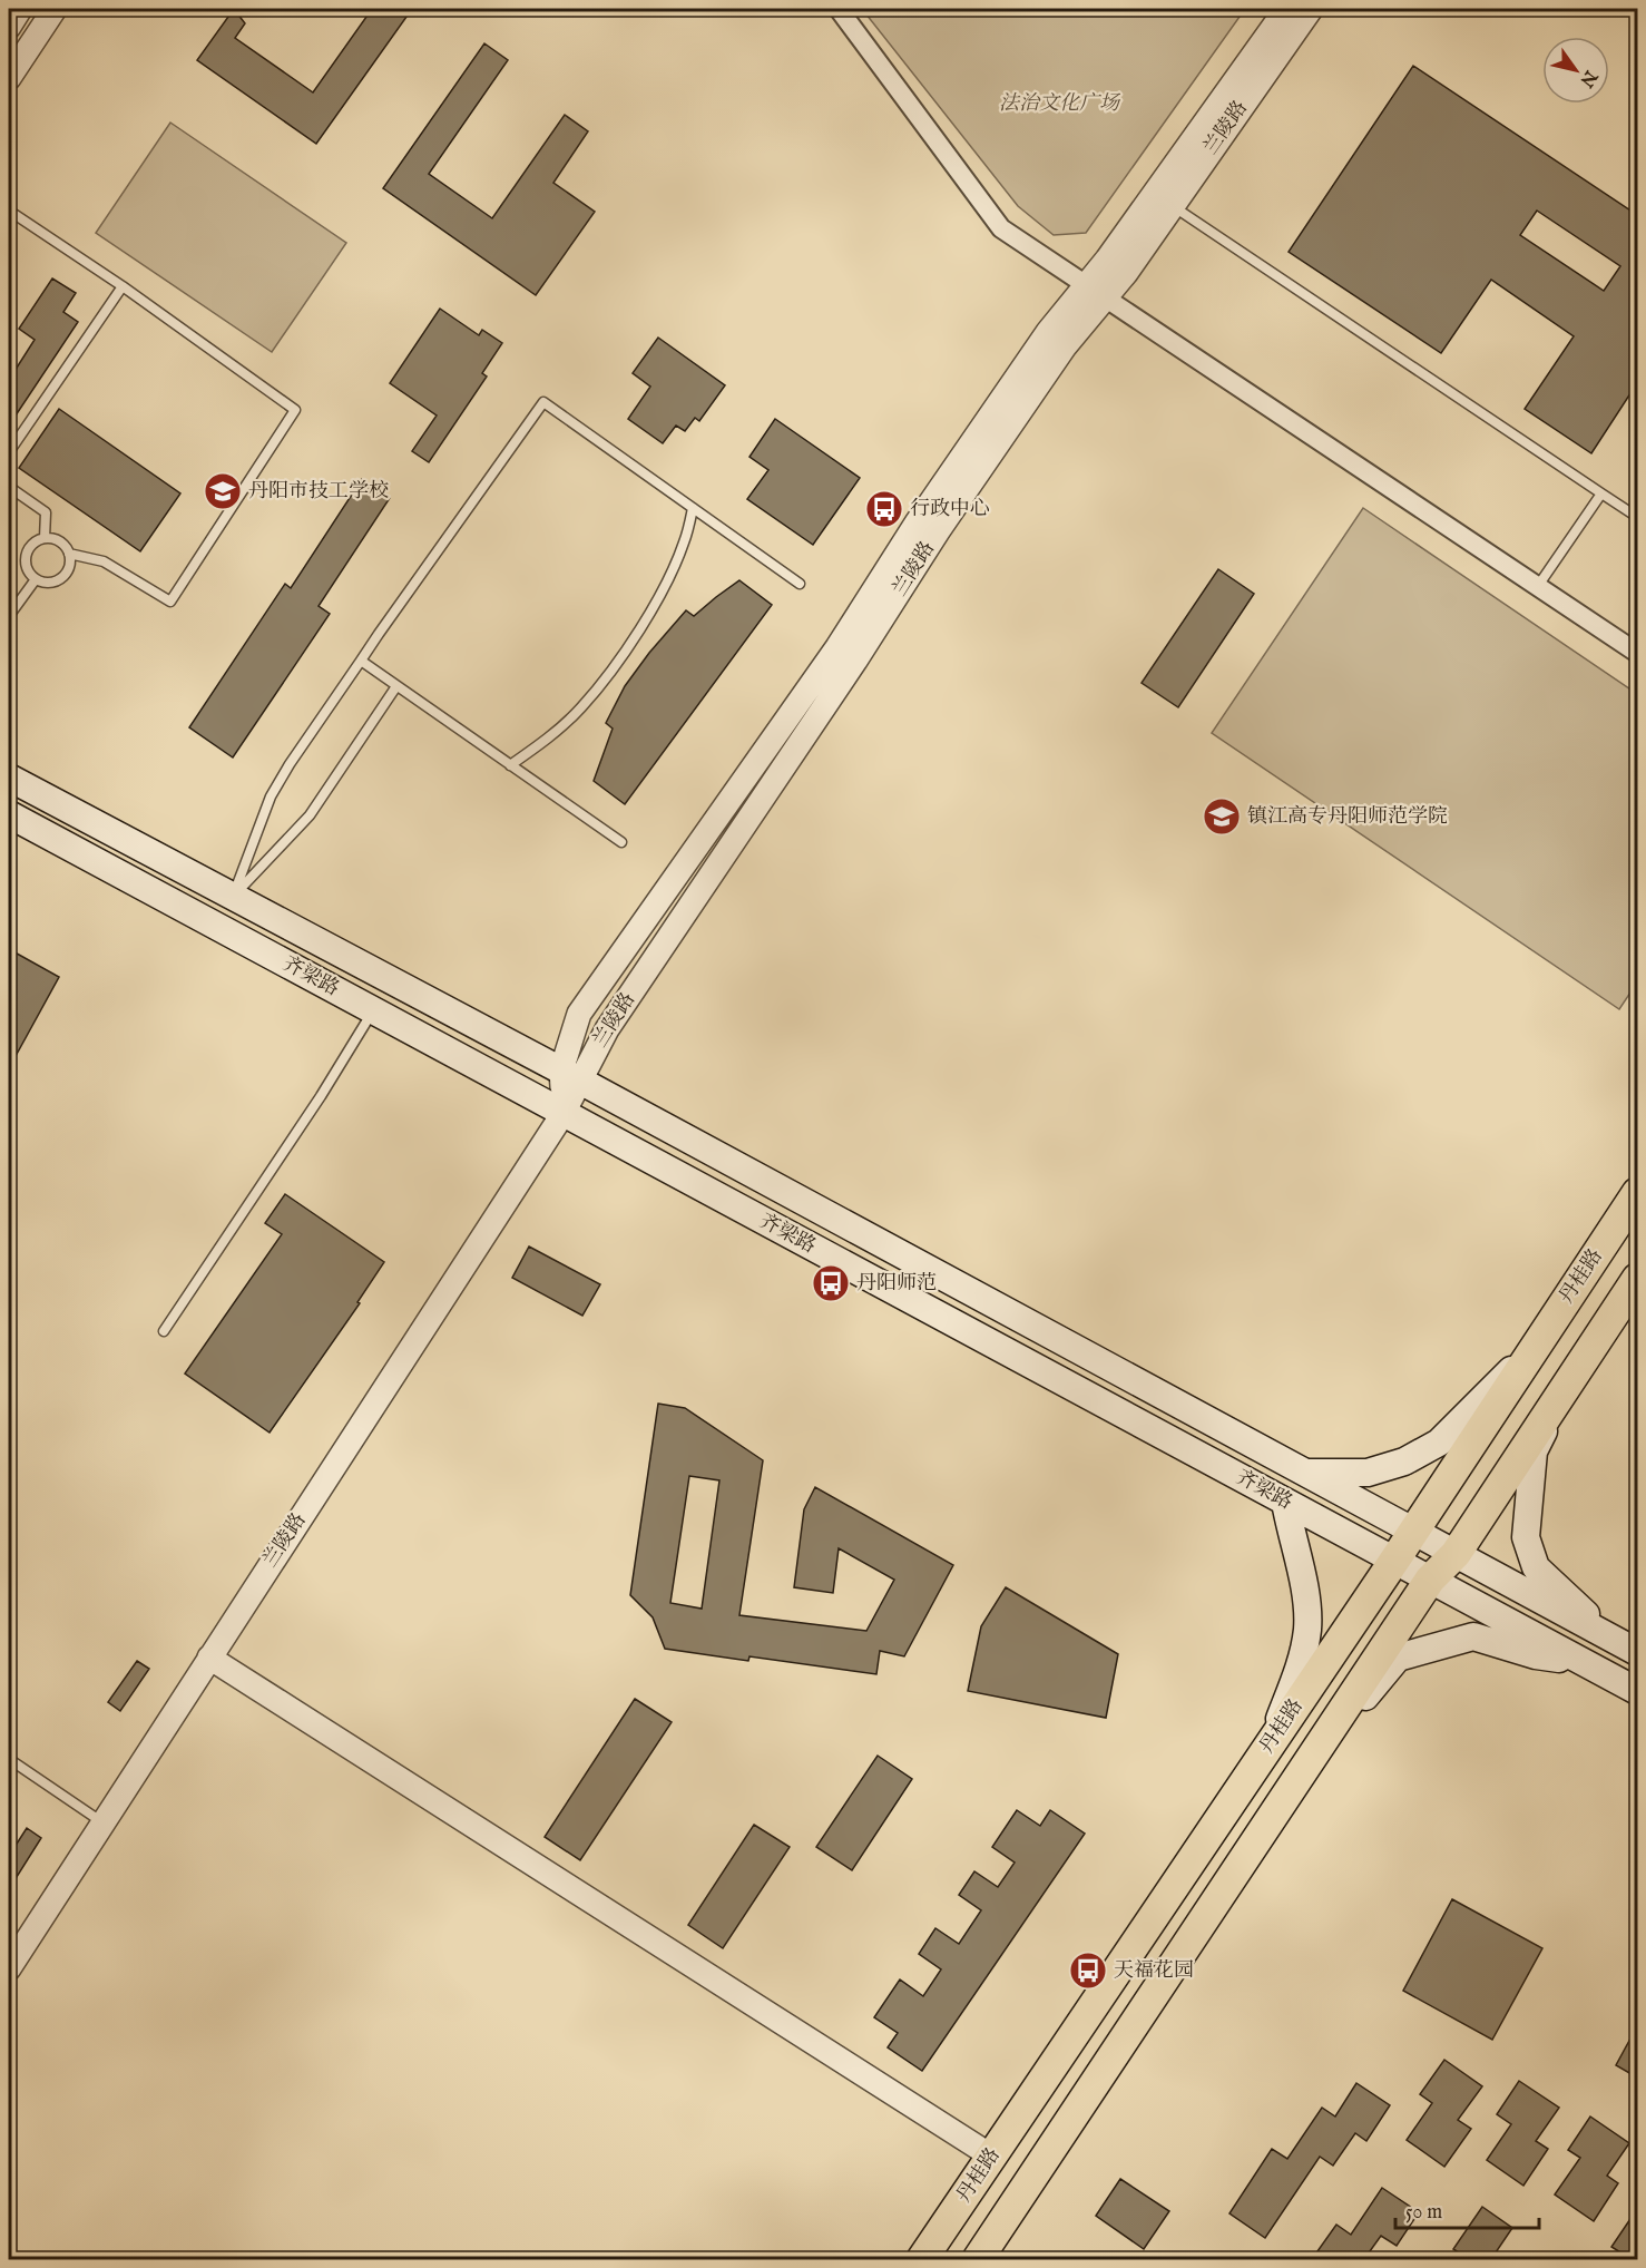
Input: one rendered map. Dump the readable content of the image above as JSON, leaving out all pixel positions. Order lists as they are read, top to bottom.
{
  "streets": {
    "main road": ["齐梁路", "丹桂路"],
    "street": ["兰陵路"]
  },
  "crossings": [
    ["兰陵路", "齐梁路"],
    ["齐梁路", "丹桂路"]
  ],
  "parks": ["法治文化广场"],
  "places": {
    "school or university": ["丹阳市技工学校", "镇江高专丹阳师范学院"],
    "bus stop": ["行政中心", "丹阳师范", "天福花园"]
  },
  "scale_bar": "50 m",
  "north": "bottom right"
}
